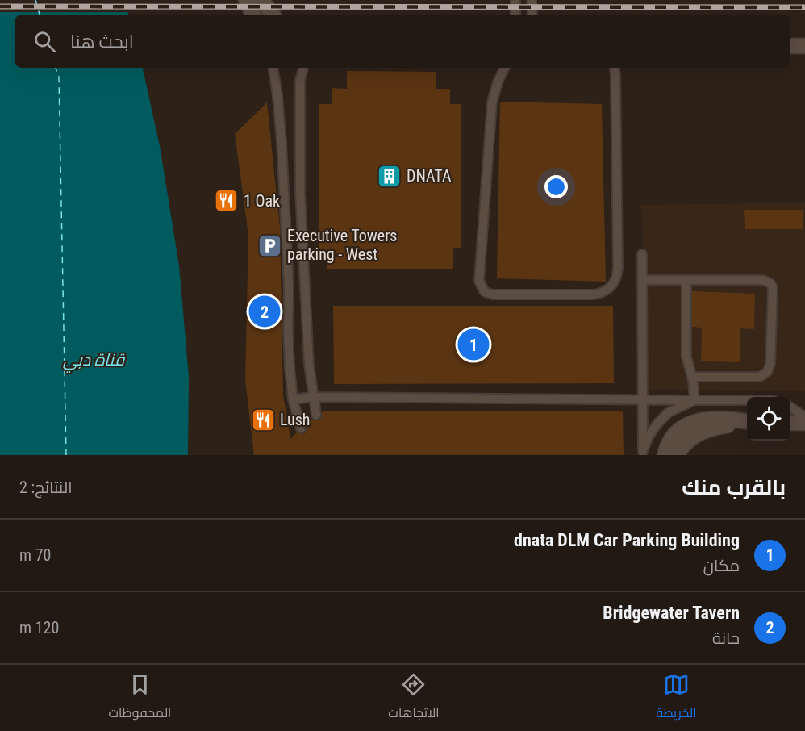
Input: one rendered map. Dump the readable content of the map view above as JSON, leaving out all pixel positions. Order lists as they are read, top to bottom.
{
  "water": ["قناة دبي"],
  "places": {
    "building": ["DNATA"],
    "restaurant": ["1 Oak", "Lush"],
    "parking": ["Executive Towers parking - West"]
  },
  "page": {
    "search": "ابحث هنا",
    "pins": ["2", "1"],
    "heading": ["بالقرب منك", "النتائج: 2"],
    "list": [
      {
        "mark": "1",
        "name": "dnata DLM Car Parking Building",
        "note": "مكان",
        "value": "70 m"
      },
      {
        "mark": "2",
        "name": "Bridgewater Tavern",
        "note": "حانة",
        "value": "120 m"
      }
    ],
    "nav": ["الخريطة", "الاتجاهات", "المحفوظات"]
  }
}
